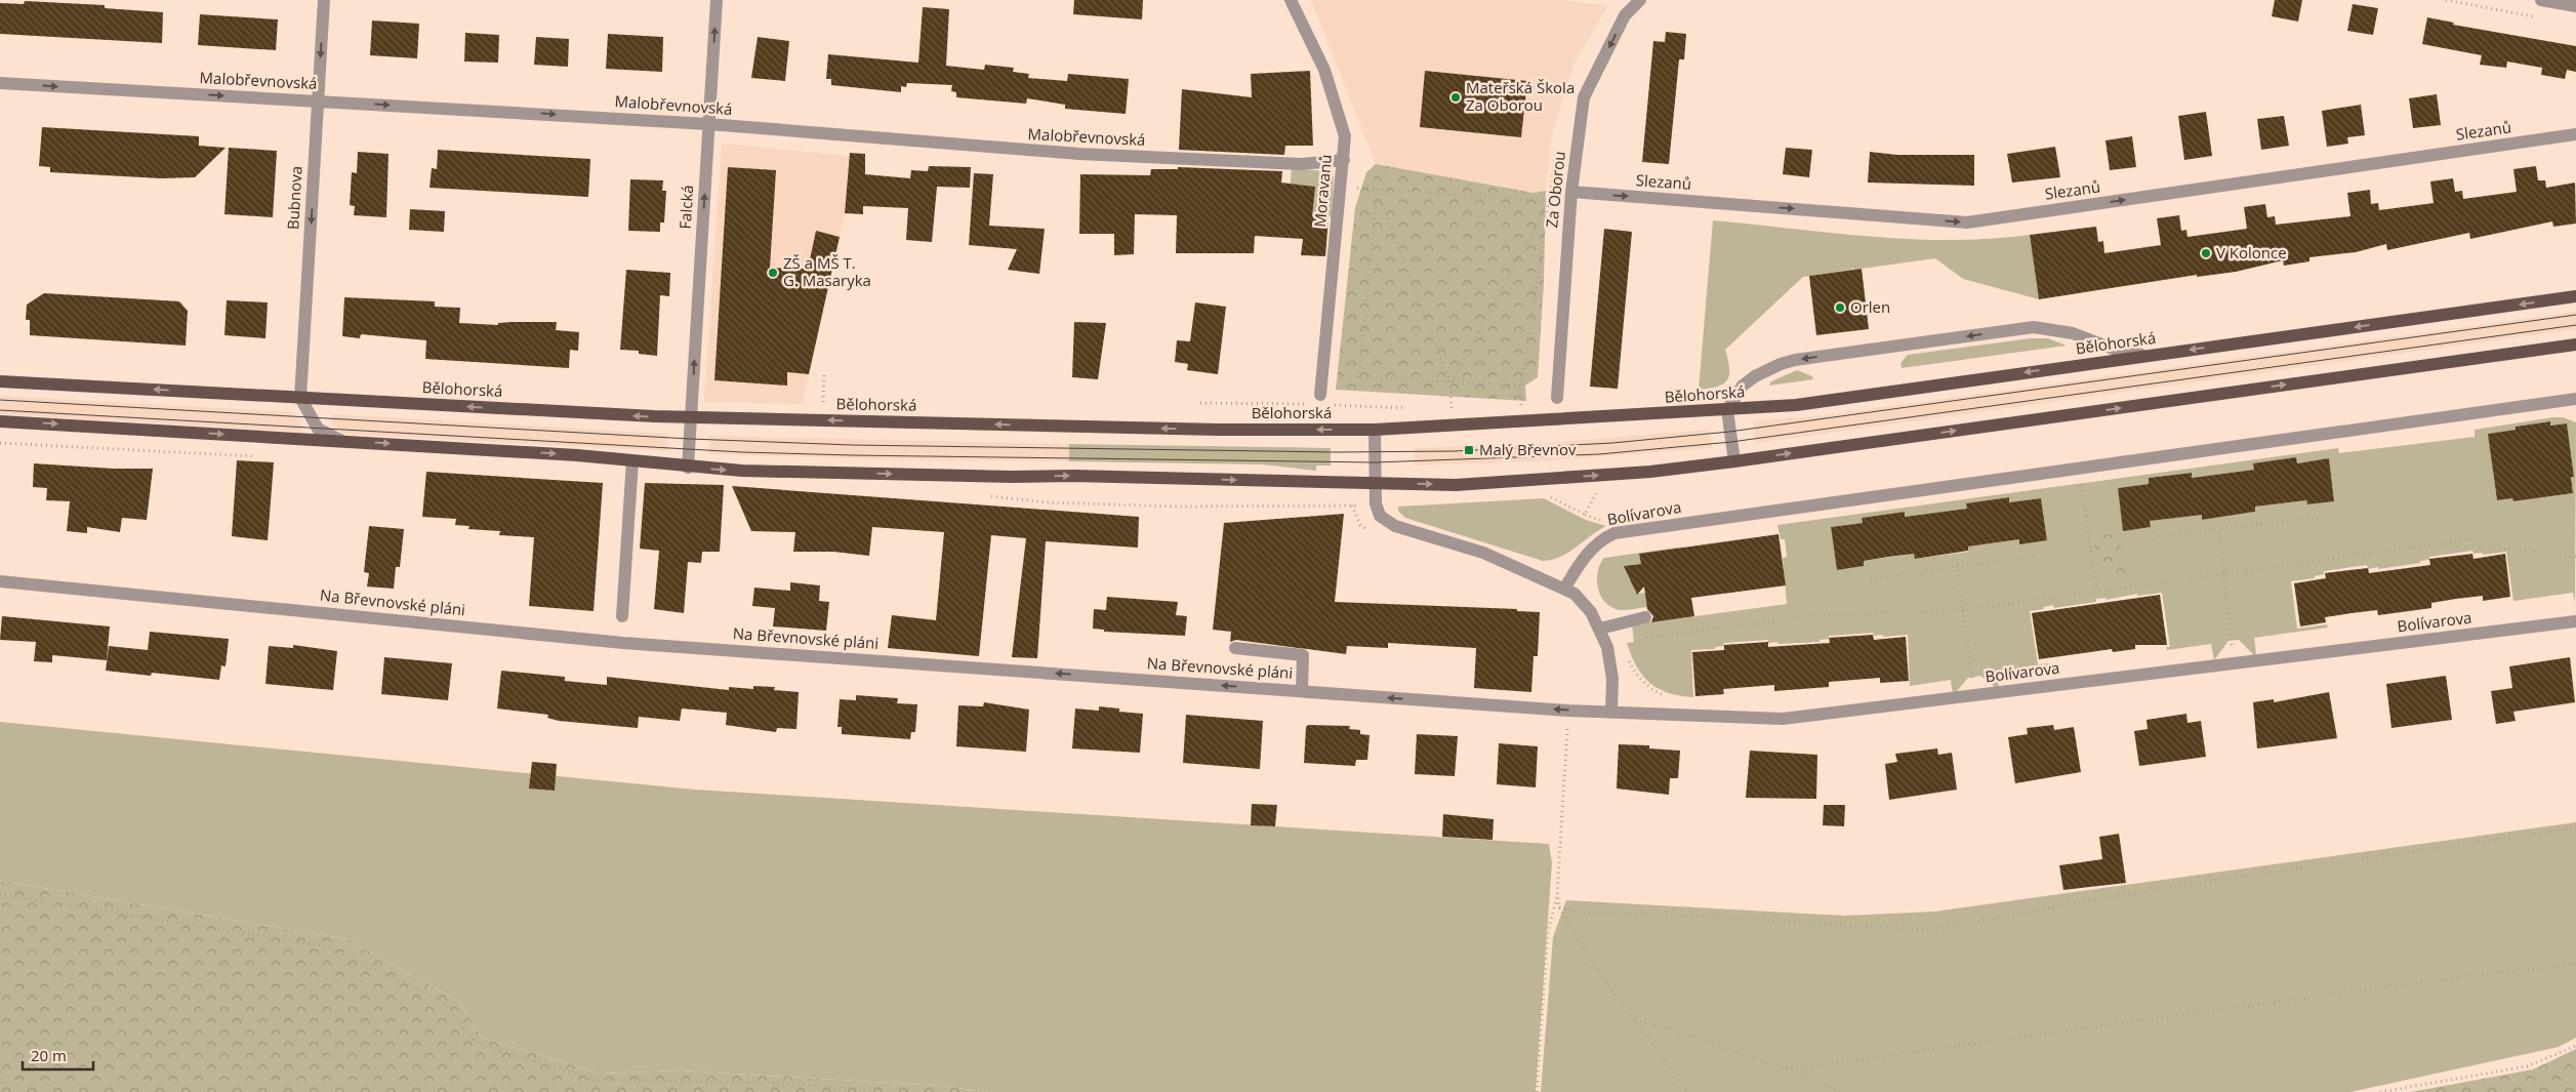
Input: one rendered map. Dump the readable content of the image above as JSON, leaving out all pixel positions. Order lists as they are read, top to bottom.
{
  "streets": {
    "main road": ["Bělohorská"],
    "street": [
      "Malobřevnovská",
      "Slezanů",
      "Za Oborou",
      "Moravanů",
      "Bubnova",
      "Falcká",
      "Bolívarova",
      "Na Břevnovské pláni"
    ]
  },
  "crossings": [
    ["Malobřevnovská", "Moravanů"],
    ["Malobřevnovská", "Bubnova"],
    ["Malobřevnovská", "Falcká"],
    ["Slezanů", "Za Oborou"],
    ["Bubnova", "Bělohorská"],
    ["Falcká", "Bělohorská"],
    ["Bolívarova", "Na Břevnovské pláni"]
  ],
  "one_way": [
    "Malobřevnovská",
    "Slezanů",
    "Za Oborou",
    "Bubnova",
    "Falcká",
    "Na Břevnovské pláni"
  ],
  "places": {
    "other": [
      "Mateřská Škola Za Oborou",
      "V Kolonce",
      "ZŠ a MŠ T. G. Masaryka",
      "Orlen"
    ],
    "transit": ["Malý Břevnov"]
  },
  "scale_bar": "20 m"
}
